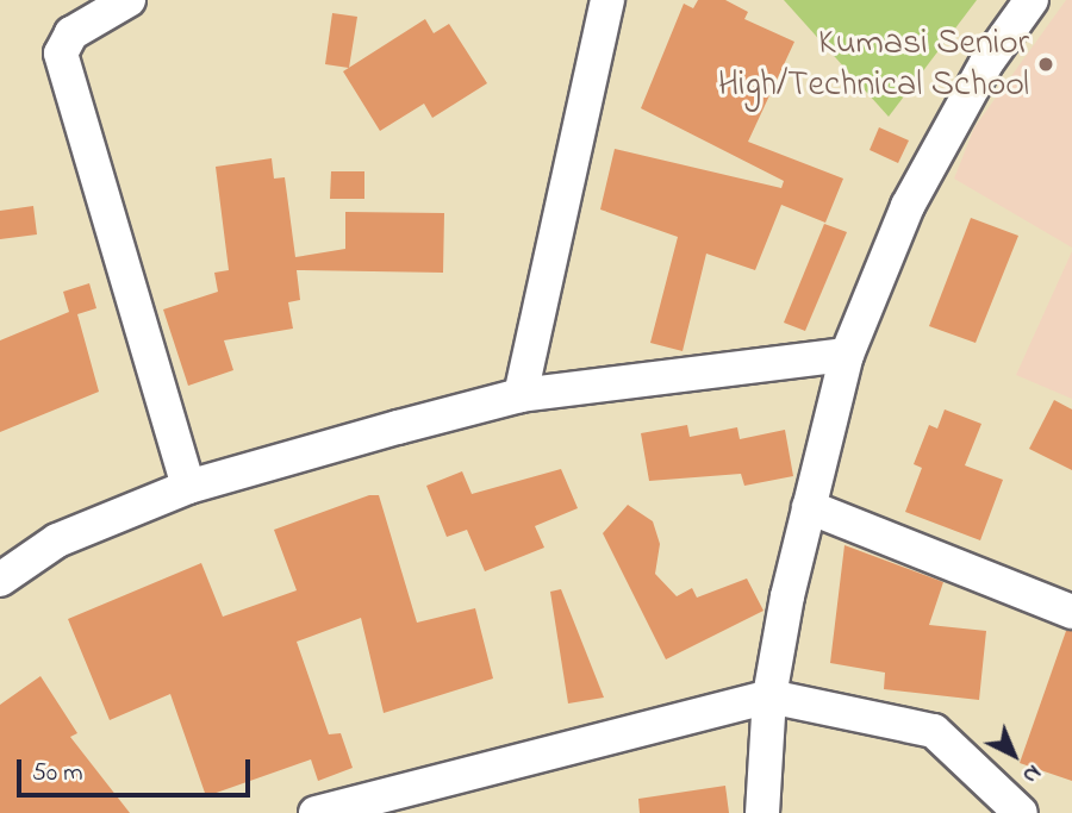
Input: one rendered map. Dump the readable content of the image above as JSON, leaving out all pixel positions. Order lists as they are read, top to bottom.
{
  "places": ["Kumasi Senior High/Technical School"],
  "scale_bar": "50 m",
  "north": "bottom right"
}
